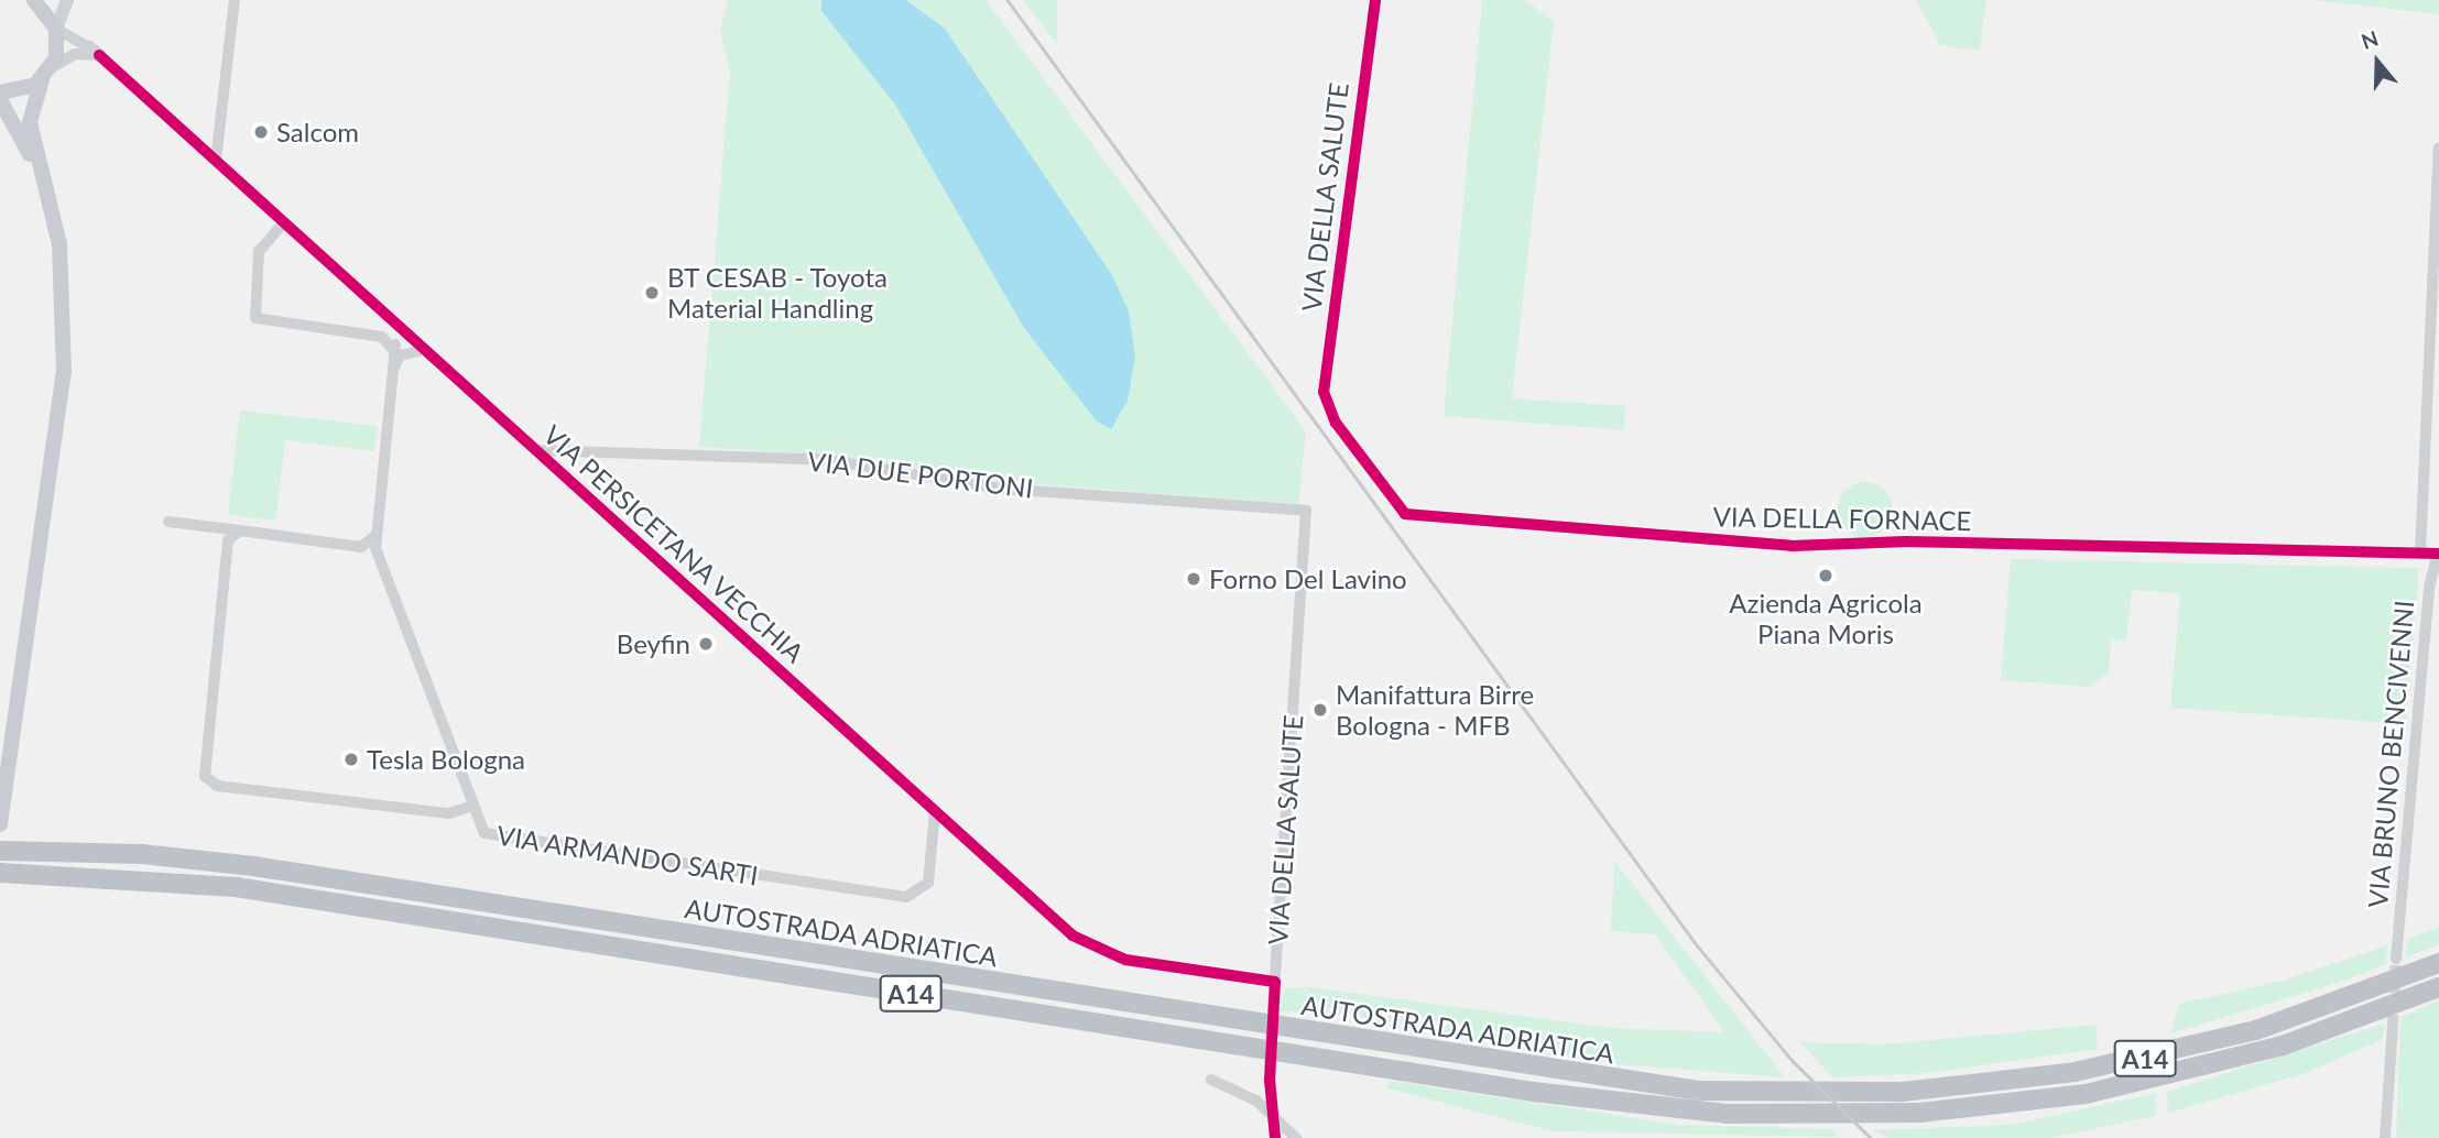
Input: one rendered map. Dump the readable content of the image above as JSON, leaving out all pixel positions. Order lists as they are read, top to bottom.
{
  "streets": {
    "highway": ["AUTOSTRADA ADRIATICA", "A14"],
    "street": [
      "VIA DELLA SALUTE",
      "VIA DUE PORTONI",
      "VIA DELLA FORNACE",
      "VIA PERSICETANA VECCHIA",
      "VIA BRUNO BENCIVENNI",
      "VIA ARMANDO SARTI"
    ]
  },
  "crossings": [
    ["VIA DELLA SALUTE", "VIA DUE PORTONI"],
    ["VIA DELLA SALUTE", "VIA DELLA FORNACE"],
    ["VIA DELLA SALUTE", "VIA PERSICETANA VECCHIA"],
    ["VIA DUE PORTONI", "VIA PERSICETANA VECCHIA"],
    ["VIA DELLA FORNACE", "VIA BRUNO BENCIVENNI"],
    ["VIA PERSICETANA VECCHIA", "VIA ARMANDO SARTI"]
  ],
  "places": [
    "Salcom",
    "BT CESAB - Toyota Material Handling",
    "Azienda Agricola Piana Moris",
    "Forno Del Lavino",
    "Beyfin",
    "Manifattura Birre Bologna - MFB",
    "Tesla Bologna"
  ],
  "north": "top"
}
